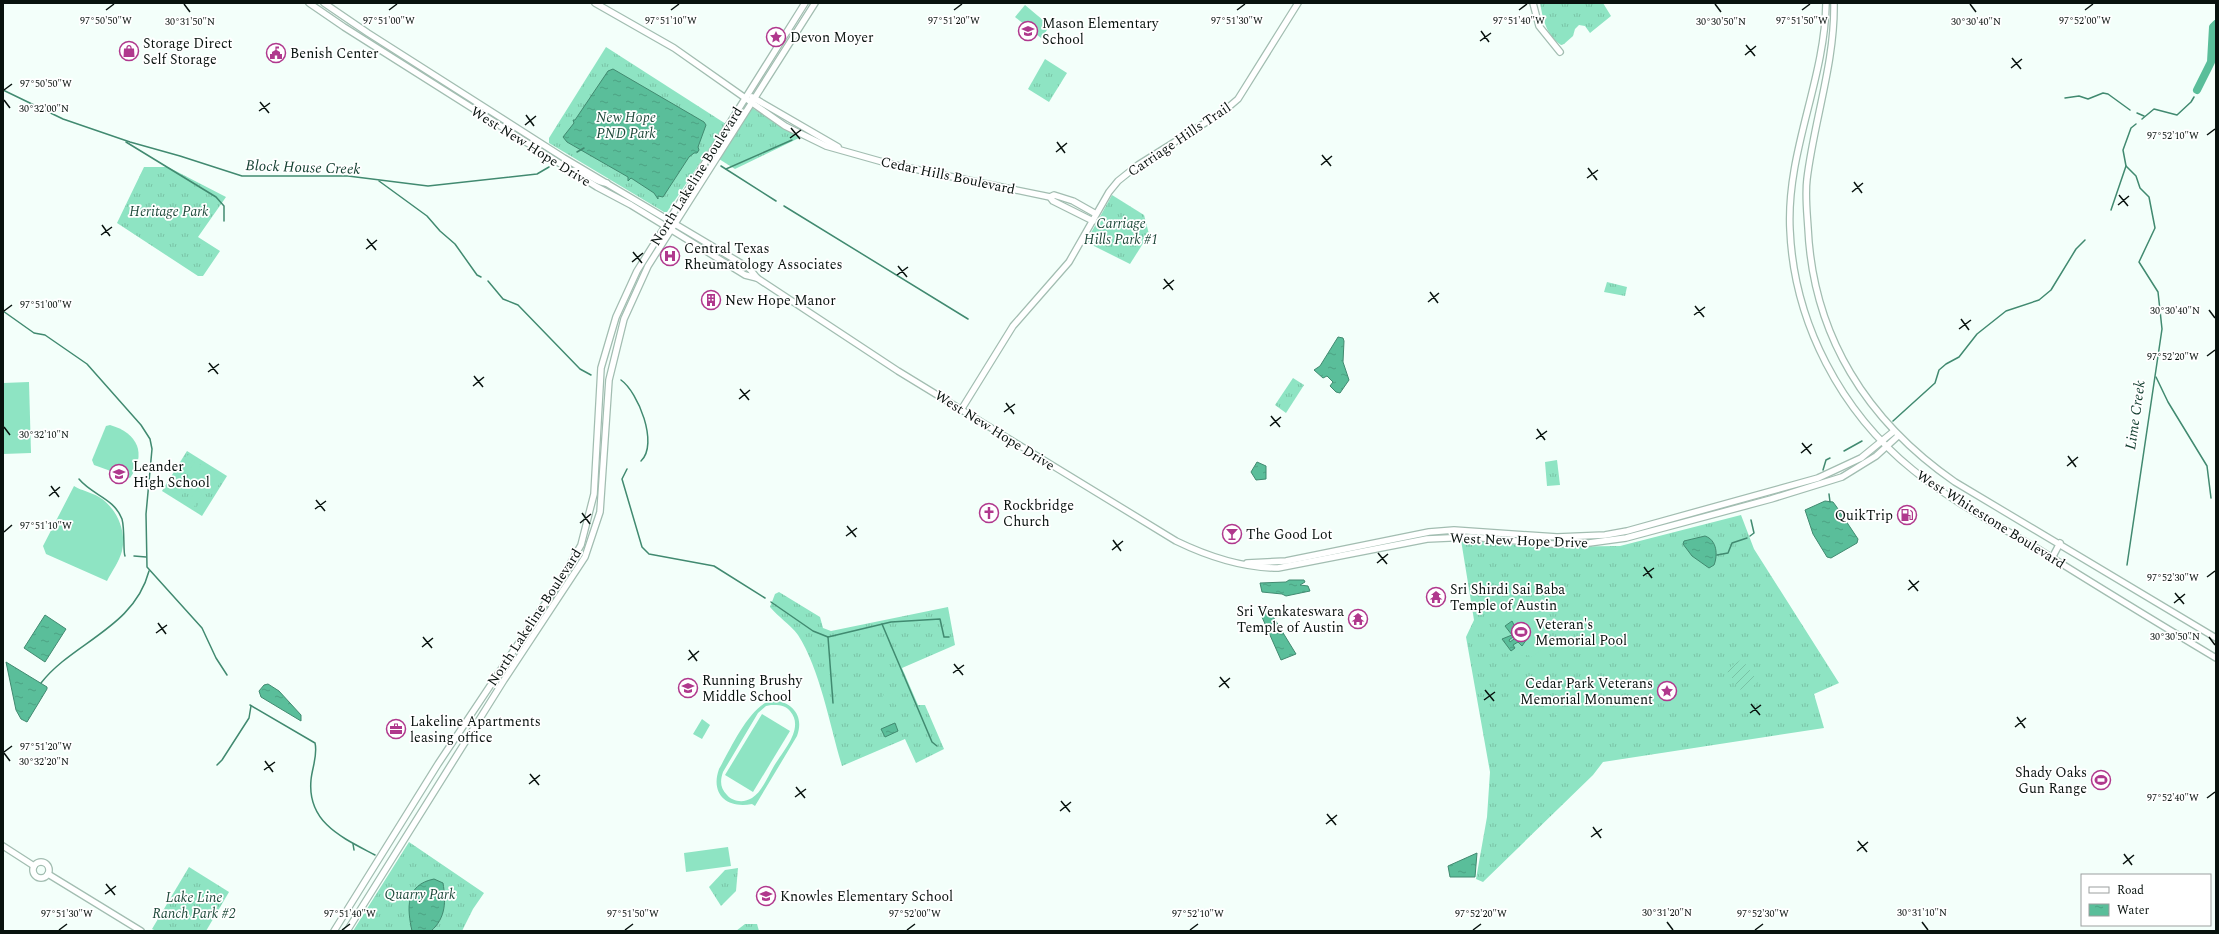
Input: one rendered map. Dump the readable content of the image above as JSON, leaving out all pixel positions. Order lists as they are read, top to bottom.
{
  "streets": {
    "main road": [
      "Carriage Hills Trail",
      "West New Hope Drive",
      "Cedar Hills Boulevard",
      "North Lakeline Boulevard",
      "West Whitestone Boulevard"
    ]
  },
  "crossings": [
    ["Carriage Hills Trail", "West New Hope Drive"],
    ["Carriage Hills Trail", "Cedar Hills Boulevard"],
    ["West New Hope Drive", "North Lakeline Boulevard"],
    ["West New Hope Drive", "West Whitestone Boulevard"],
    ["Cedar Hills Boulevard", "North Lakeline Boulevard"]
  ],
  "water": ["Block House Creek", "Lime Creek"],
  "parks": [
    "New Hope PND Park",
    "Heritage Park",
    "Carriage Hills Park #1",
    "Quarry Park",
    "Lake Line Ranch Park #2"
  ],
  "places": {
    "school or university": [
      "Mason Elementary School",
      "Leander High School",
      "Running Brushy Middle School",
      "Knowles Elementary School"
    ],
    "place": ["Devon Moyer", "Cedar Park Veterans Memorial Monument"],
    "shop": ["Storage Direct Self Storage"],
    "public building": ["Benish Center"],
    "hospital": ["Central Texas Rheumatology Associates"],
    "building": ["New Hope Manor"],
    "church": ["Rockbridge Church"],
    "fuel station": ["QuikTrip"],
    "bar": ["The Good Lot"],
    "temple": ["Sri Shirdi Sai Baba Temple of Austin", "Sri Venkateswara Temple of Austin"],
    "sports": ["Veteran's Memorial Pool", "Shady Oaks Gun Range"],
    "office": ["Lakeline Apartments leasing office"]
  },
  "legend": ["Road", "Water"],
  "coordinates": [
    "97°50'50\"W",
    "97°51'00\"W",
    "97°51'10\"W",
    "97°51'20\"W",
    "97°51'40\"W",
    "97°52'00\"W",
    "97°51'30\"W",
    "97°51'50\"W",
    "30°31'50\"N",
    "30°30'50\"N",
    "30°30'40\"N",
    "30°32'00\"N",
    "97°52'10\"W",
    "97°52'20\"W",
    "30°32'10\"N",
    "97°52'30\"W",
    "30°32'20\"N",
    "97°52'40\"W",
    "30°31'20\"N",
    "30°31'10\"N"
  ]
}
